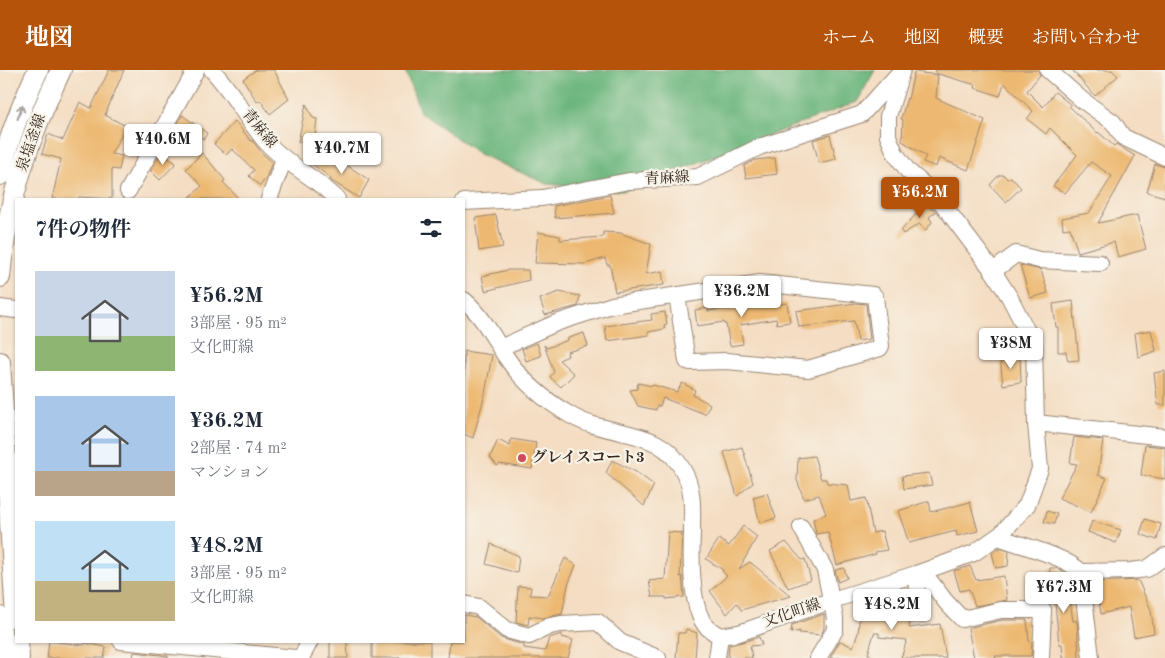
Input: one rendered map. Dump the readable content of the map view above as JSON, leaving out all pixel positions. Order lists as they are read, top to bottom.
{
  "streets": {
    "main road": ["泉塩釜線"],
    "street": ["青麻線", "文化町線"]
  },
  "crossings": [
    ["青麻線", "文化町線"]
  ],
  "places": ["グレイスコート3"],
  "page": {
    "header": "地図",
    "nav": [
      "ホーム",
      "地図",
      "概要",
      "お問い合わせ"
    ],
    "price": [
      "¥40.6M",
      "¥40.7M",
      "¥56.2M",
      "¥36.2M",
      "¥38M",
      "¥67.3M",
      "¥48.2M"
    ],
    "heading": "7件の物件",
    "list": [
      {
        "name": "¥56.2M",
        "note": "3部屋 · 95 m² · 文化町線"
      },
      {
        "name": "¥36.2M",
        "note": "2部屋 · 74 m² · マンション"
      },
      {
        "name": "¥48.2M",
        "note": "3部屋 · 95 m² · 文化町線"
      }
    ]
  }
}
